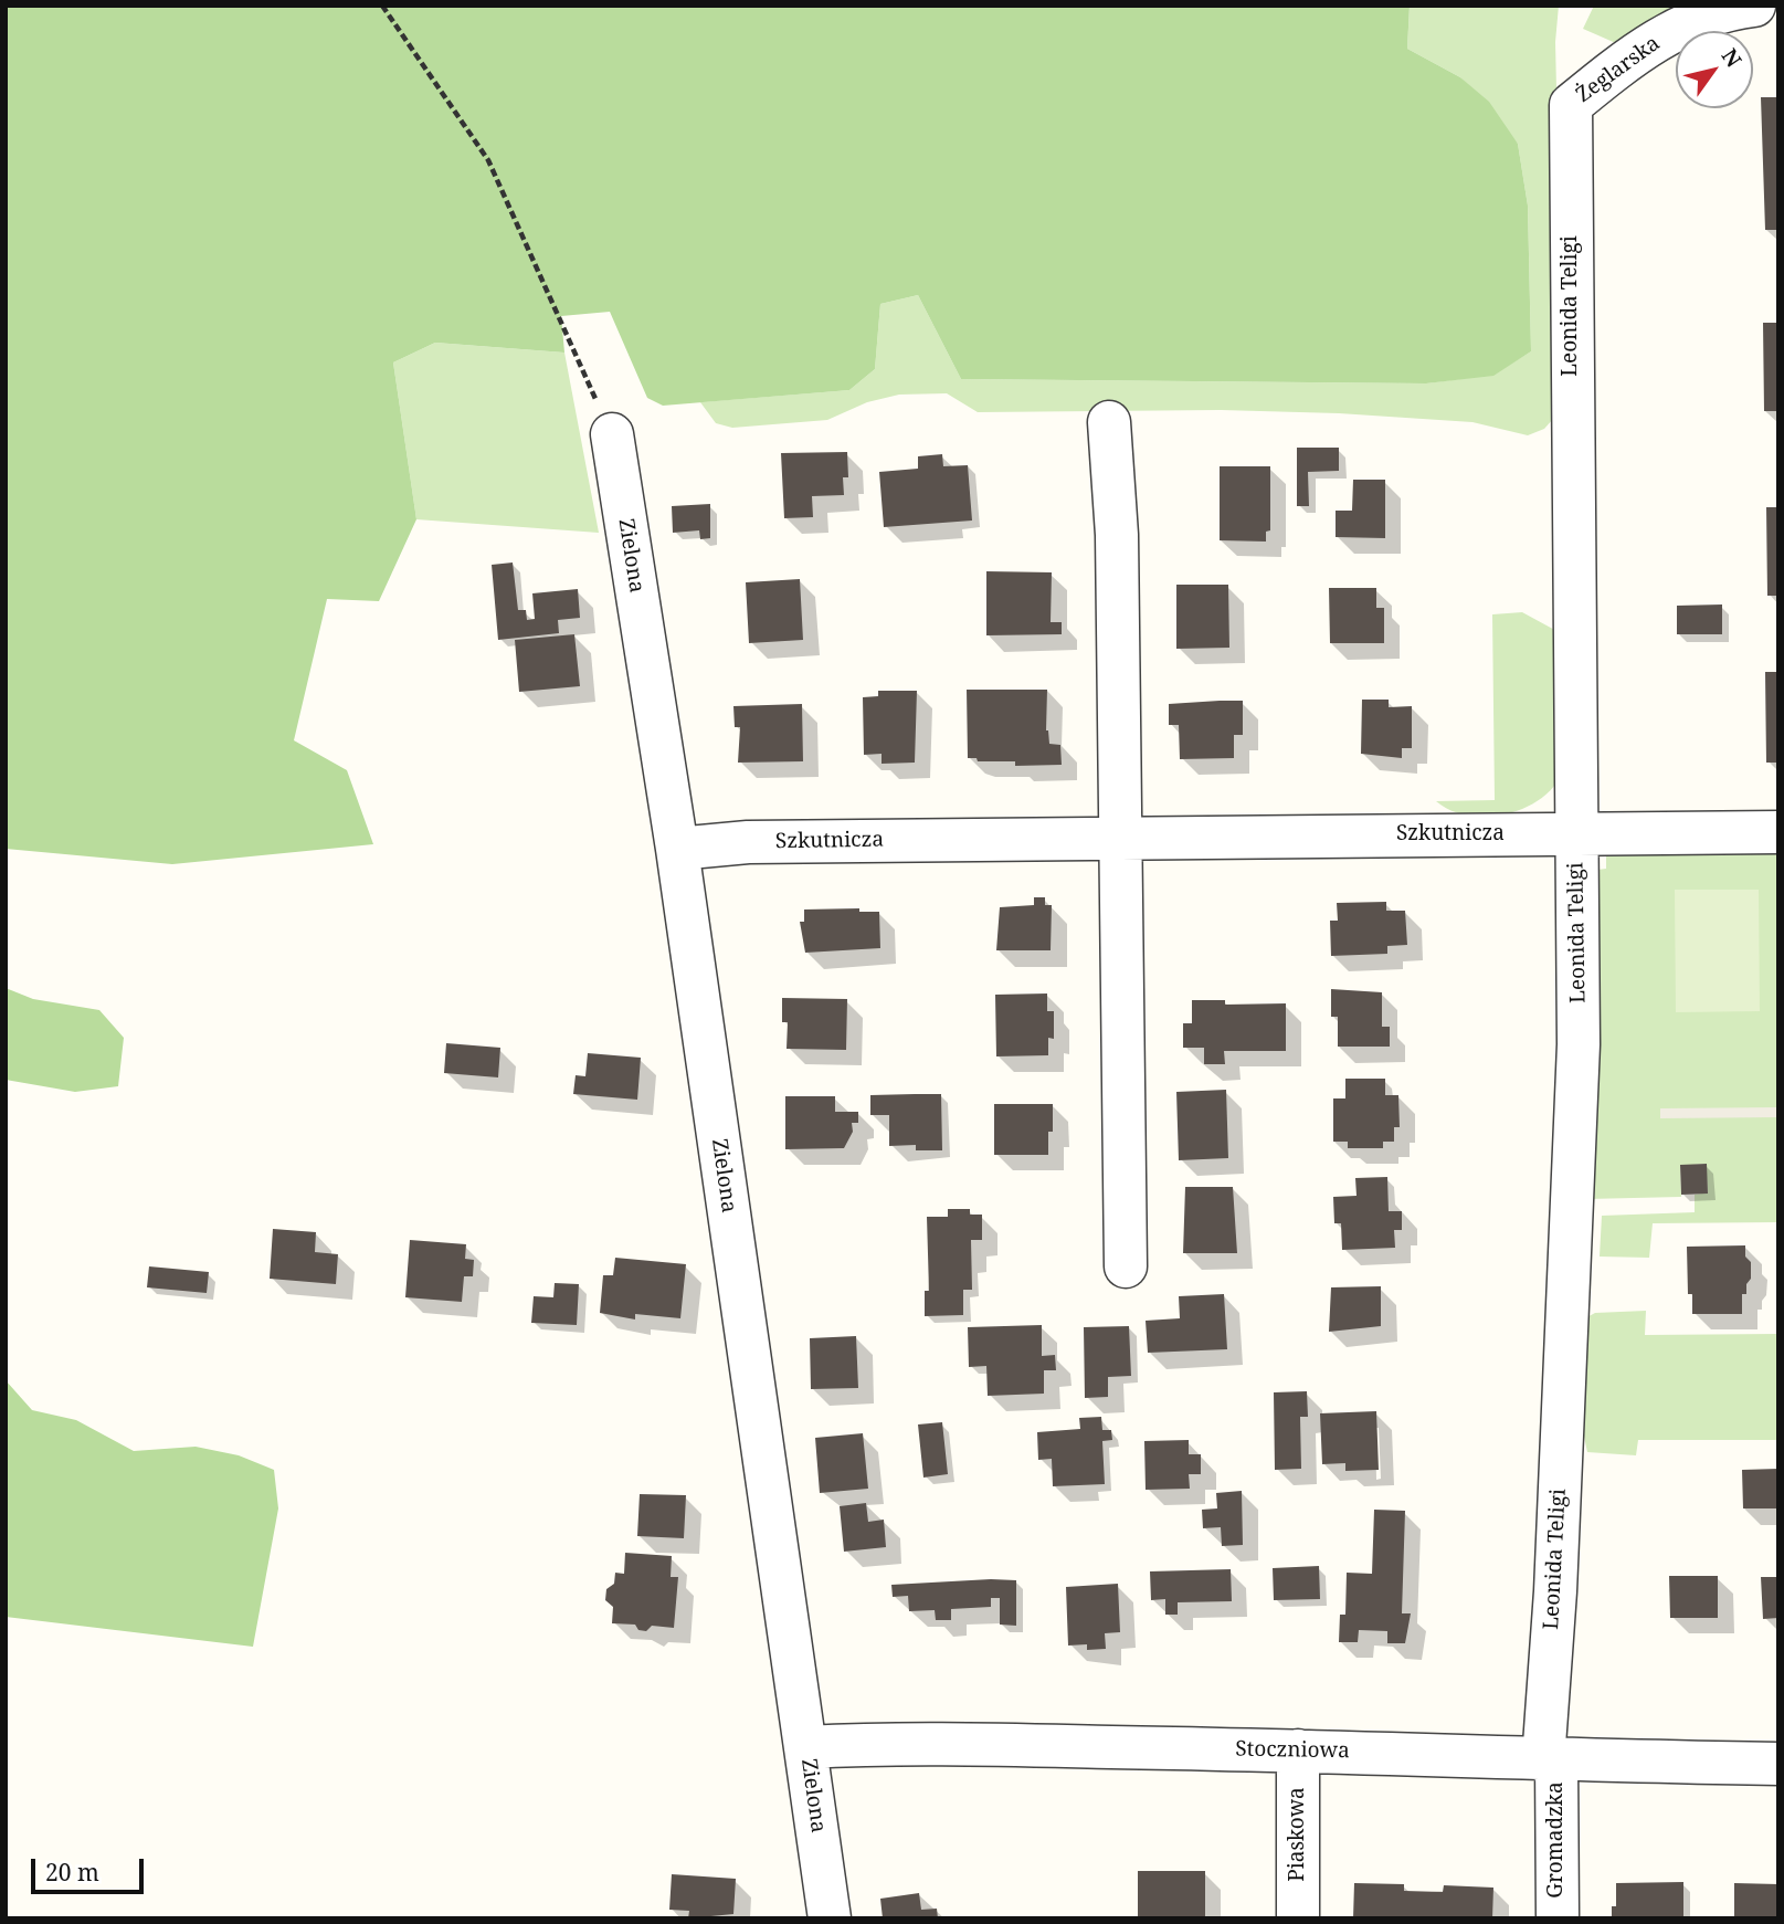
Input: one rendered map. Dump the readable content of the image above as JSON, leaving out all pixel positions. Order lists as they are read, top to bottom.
{
  "streets": {
    "street": [
      "Żeglarska",
      "Leonida Teligi",
      "Zielona",
      "Szkutnicza",
      "Stoczniowa",
      "Piaskowa",
      "Gromadzka"
    ]
  },
  "crossings": [
    ["Żeglarska", "Leonida Teligi"],
    ["Leonida Teligi", "Szkutnicza"],
    ["Leonida Teligi", "Stoczniowa"],
    ["Leonida Teligi", "Gromadzka"],
    ["Zielona", "Szkutnicza"],
    ["Zielona", "Stoczniowa"],
    ["Stoczniowa", "Piaskowa"],
    ["Stoczniowa", "Gromadzka"]
  ],
  "scale_bar": "20 m",
  "north": "top right"
}
